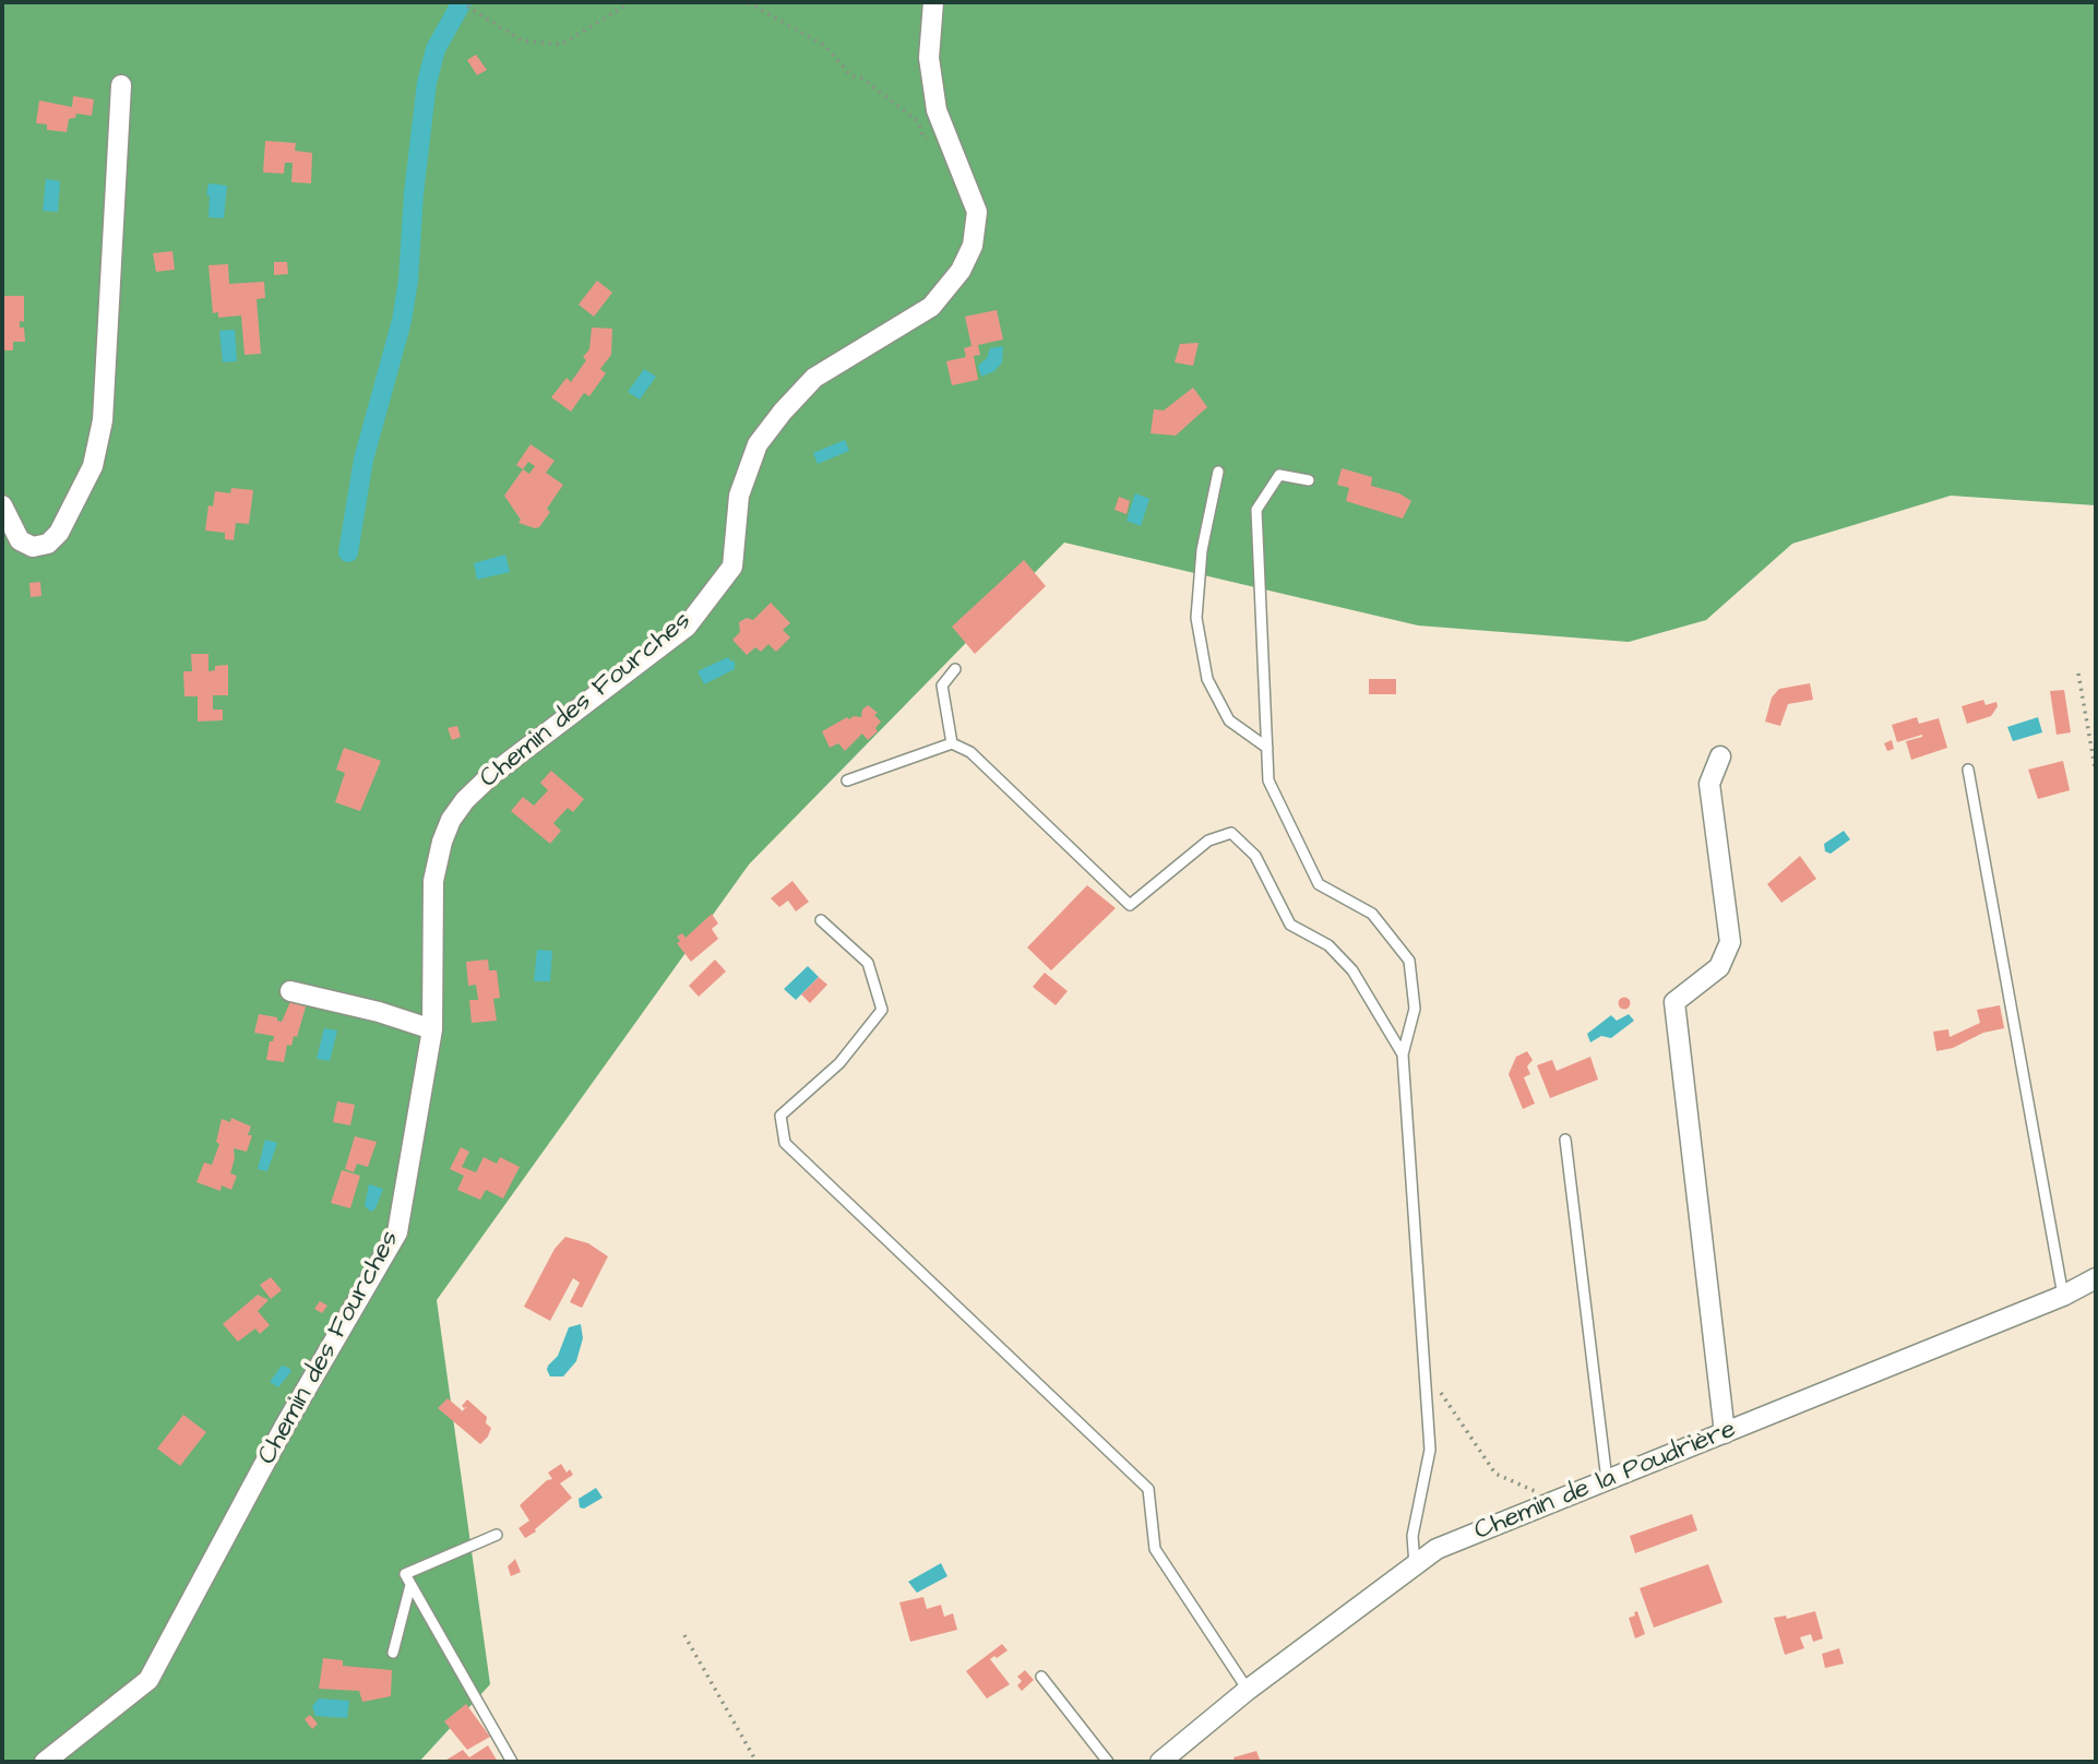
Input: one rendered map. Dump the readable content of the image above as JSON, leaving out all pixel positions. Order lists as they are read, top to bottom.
{
  "streets": {
    "street": ["Chemin des Fourches", "Chemin de la Poudrière"]
  }
}
